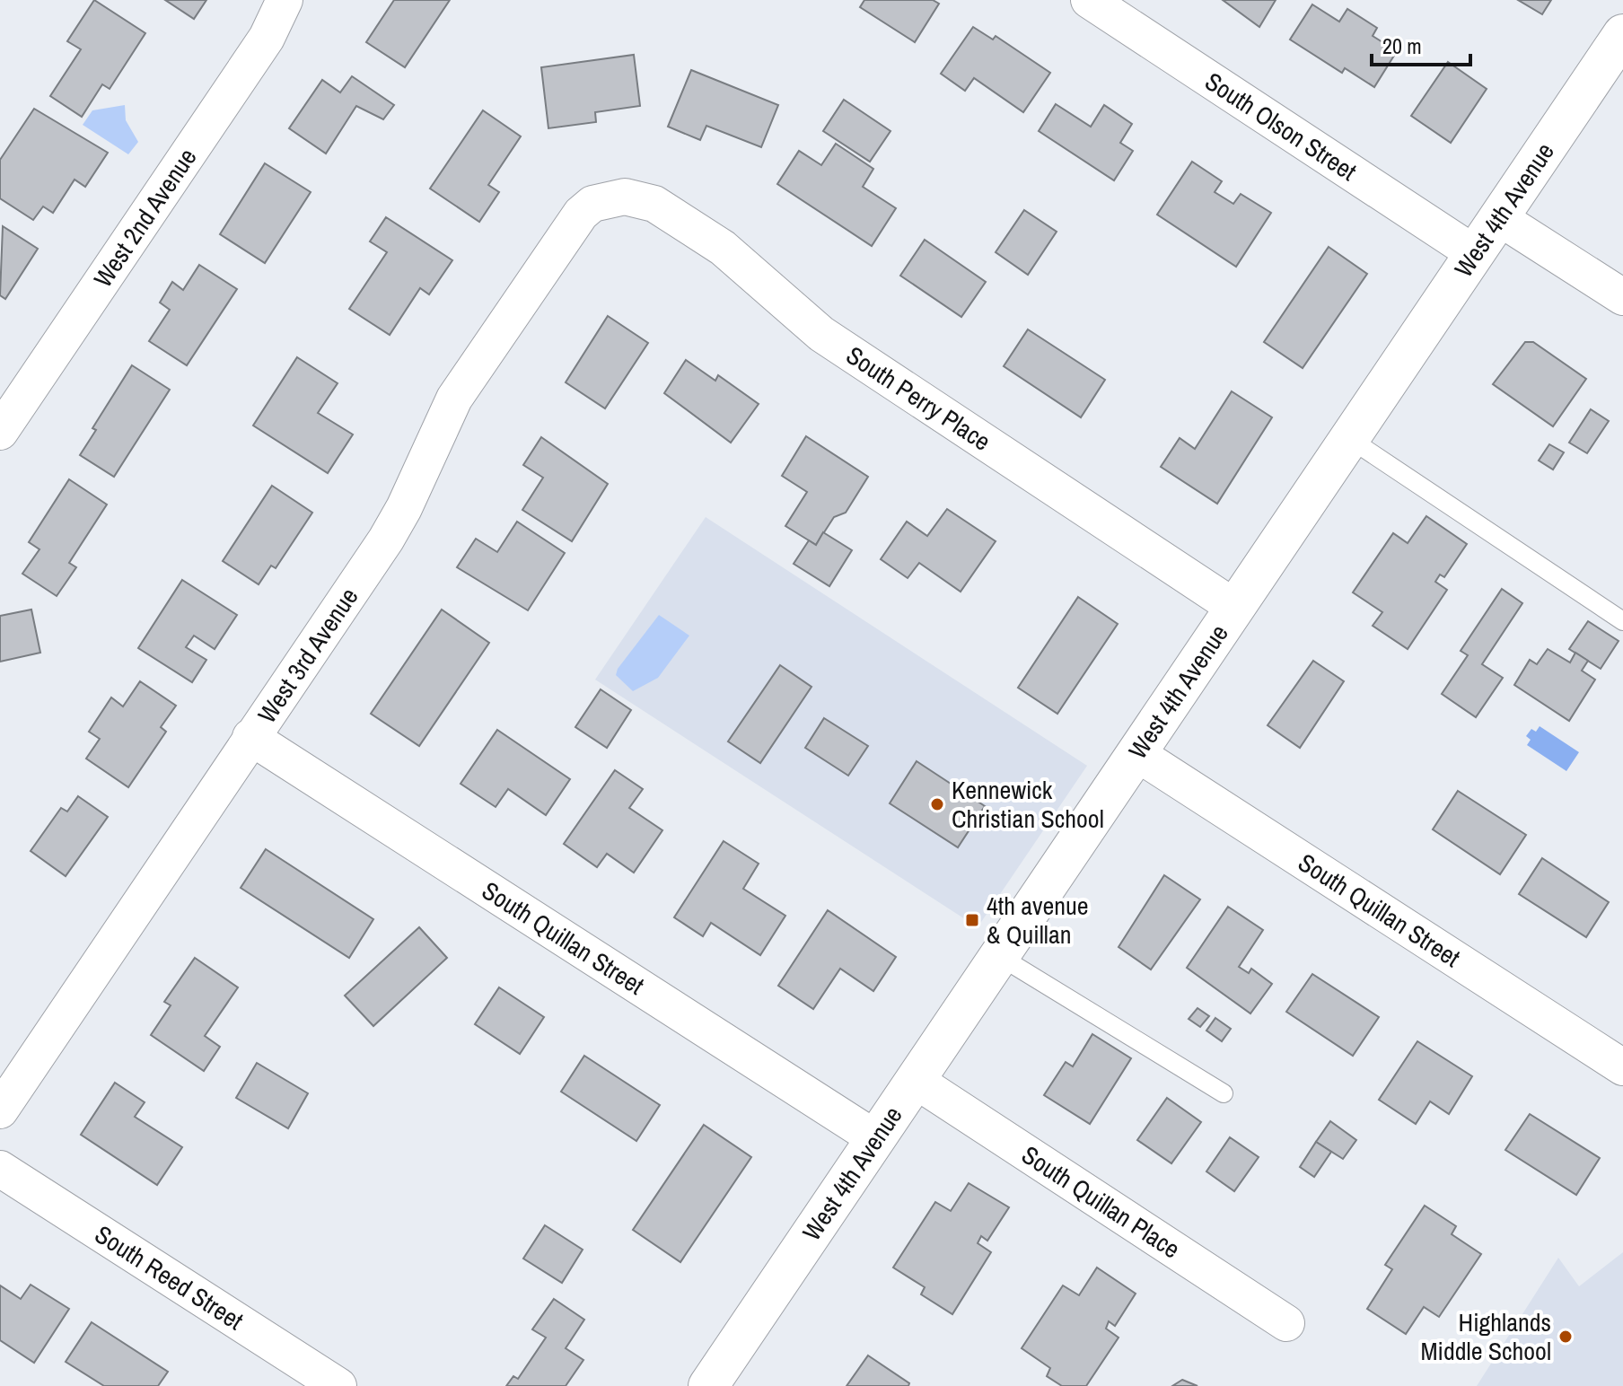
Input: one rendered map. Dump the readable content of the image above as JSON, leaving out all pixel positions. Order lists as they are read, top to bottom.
{
  "streets": {
    "street": [
      "South Olson Street",
      "West 4th Avenue",
      "West 2nd Avenue",
      "South Perry Place",
      "West 3rd Avenue",
      "South Quillan Street",
      "South Quillan Place",
      "South Reed Street"
    ]
  },
  "crossings": [
    ["South Olson Street", "West 4th Avenue"],
    ["West 4th Avenue", "South Perry Place"],
    ["West 4th Avenue", "South Quillan Street"],
    ["West 4th Avenue", "South Quillan Place"],
    ["South Perry Place", "West 3rd Avenue"],
    ["West 3rd Avenue", "South Quillan Street"]
  ],
  "places": {
    "other": ["Kennewick Christian School", "Highlands Middle School"],
    "transit": ["4th avenue & Quillan"]
  },
  "scale_bar": "20 m"
}
